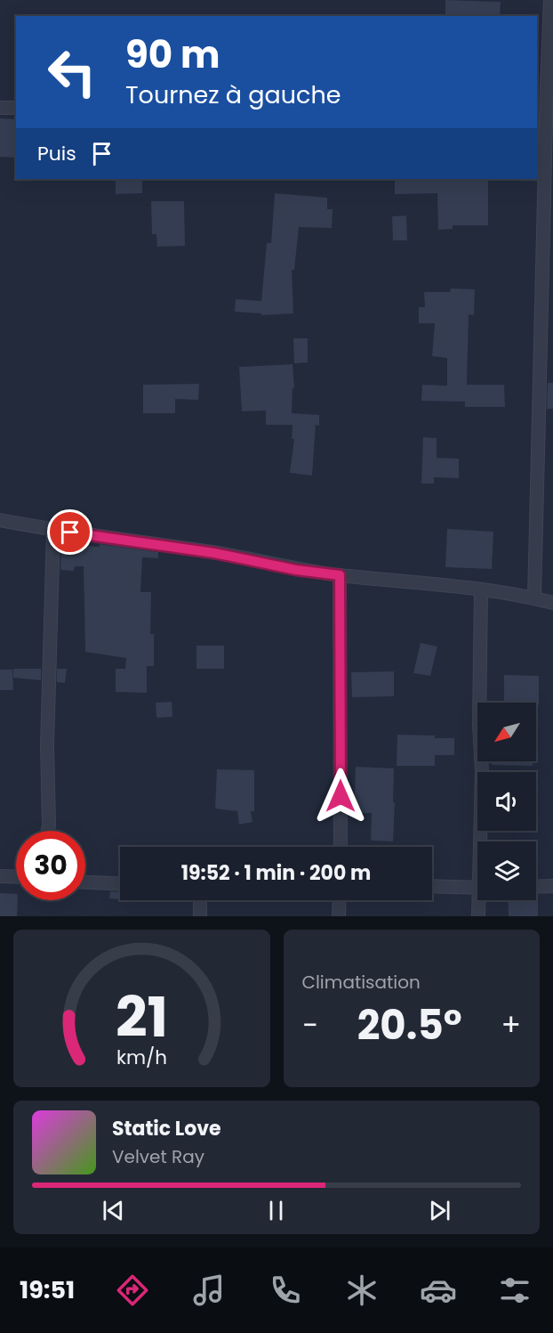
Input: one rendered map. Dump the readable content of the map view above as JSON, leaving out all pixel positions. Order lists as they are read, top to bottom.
{
  "north": "bottom left",
  "page": {
    "turn": ["90 m", "Tournez à gauche"],
    "then": "Puis",
    "limit": "30",
    "trip": "19:52 · 1 min · 200 m",
    "tile": "Climatisation",
    "heat": ["−", "20.5°", "+"],
    "song": ["Static Love", "Velvet Ray"],
    "tabs": "19:51",
    "gauge": ["21", "km/h"]
  }
}
